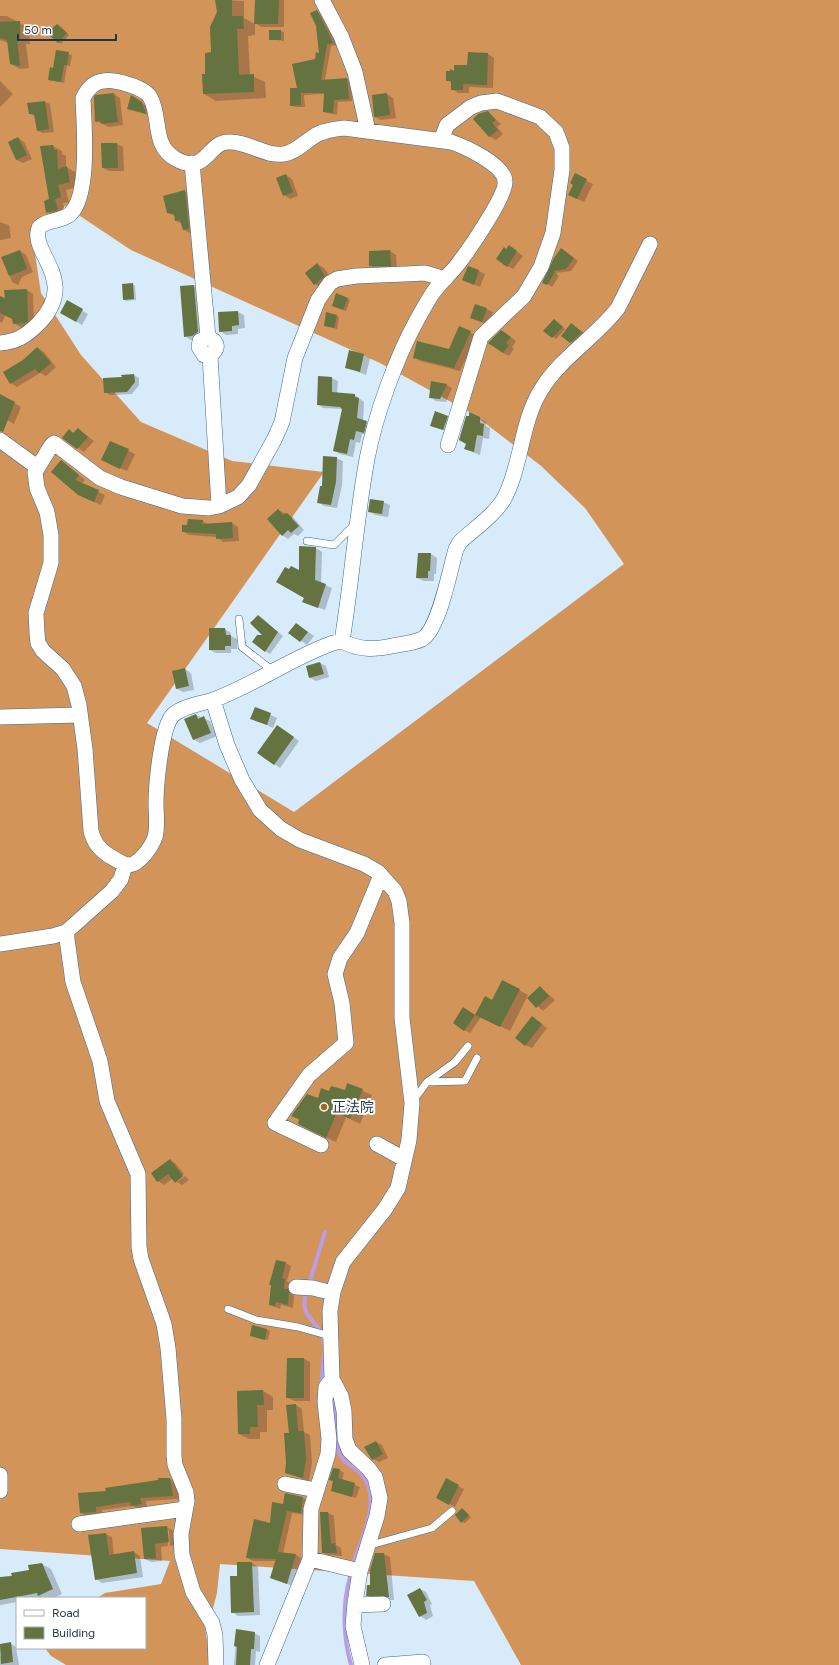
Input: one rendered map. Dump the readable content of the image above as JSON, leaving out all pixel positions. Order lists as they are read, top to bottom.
{
  "places": ["正法院"],
  "legend": ["Road", "Building"],
  "scale_bar": "50 m"
}
